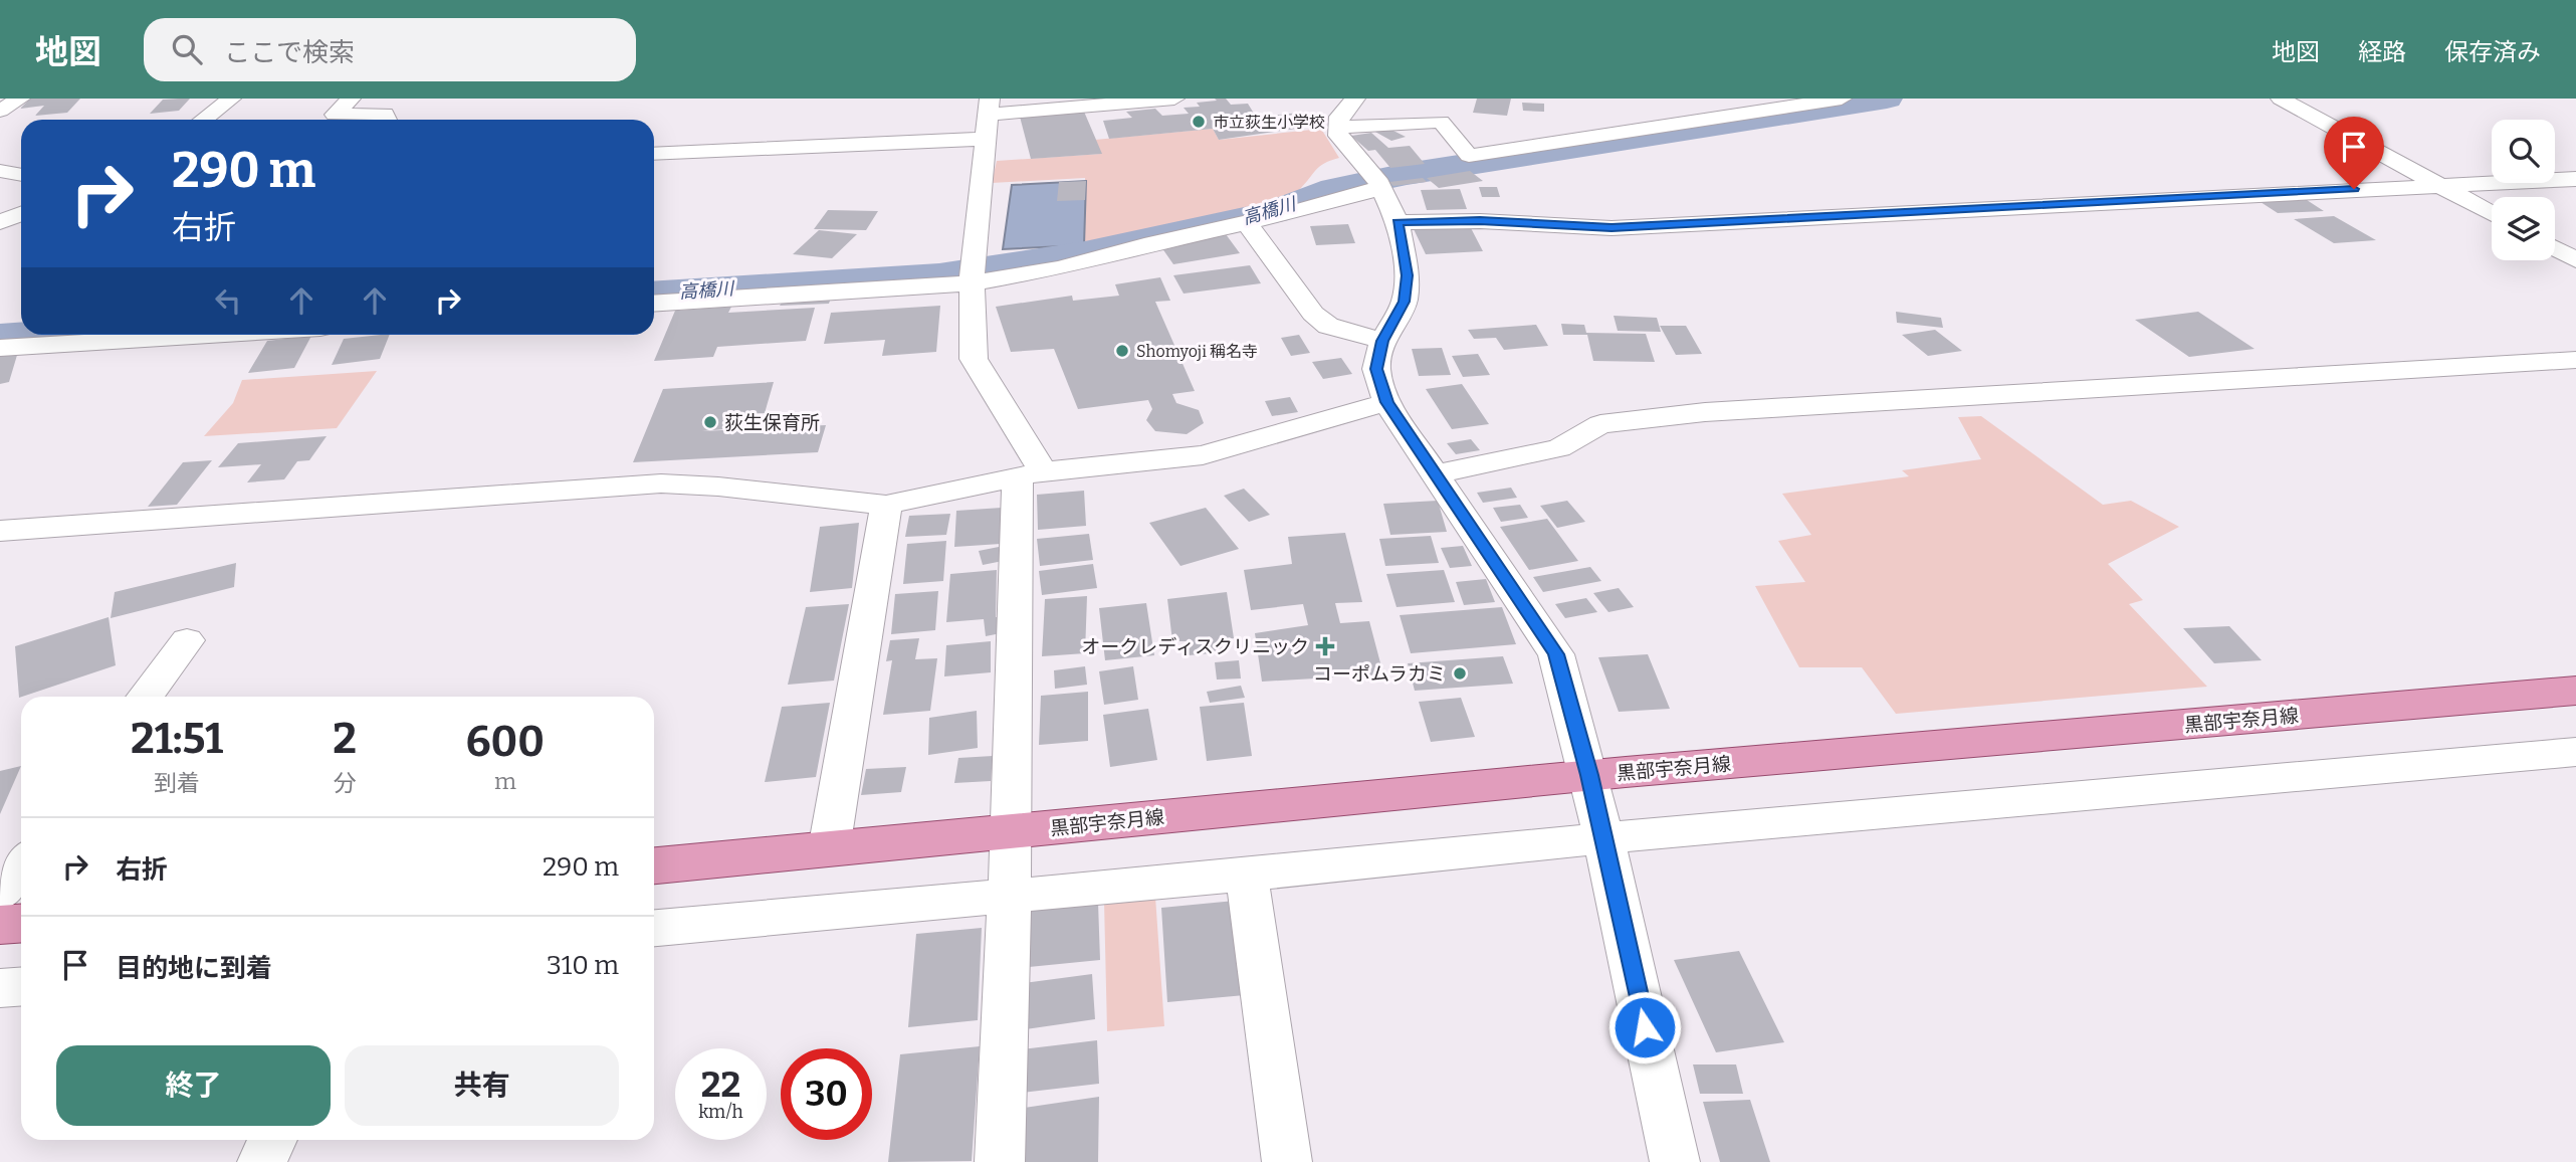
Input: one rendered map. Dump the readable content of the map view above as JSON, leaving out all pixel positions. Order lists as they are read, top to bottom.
{
  "streets": {
    "main road": ["黒部宇奈月線"]
  },
  "water": ["高橋川"],
  "places": {
    "other": [
      "市立荻生小学校",
      "Shomyoji 稱名寺",
      "荻生保育所",
      "コーポムラカミ"
    ],
    "health": ["オークレディスクリニック"]
  },
  "page": {
    "header": "地図",
    "search": "ここで検索",
    "nav": ["地図", "経路", "保存済み"],
    "turn": ["290 m", "右折"],
    "eta": [
      "21:51",
      "到着",
      "2",
      "分",
      "600",
      "m"
    ],
    "list": [
      {
        "name": "右折",
        "value": "290 m"
      },
      {
        "name": "目的地に到着",
        "value": "310 m"
      }
    ],
    "buttons": ["終了", "共有"],
    "speed": "22 km/h",
    "limit": "30"
  }
}
